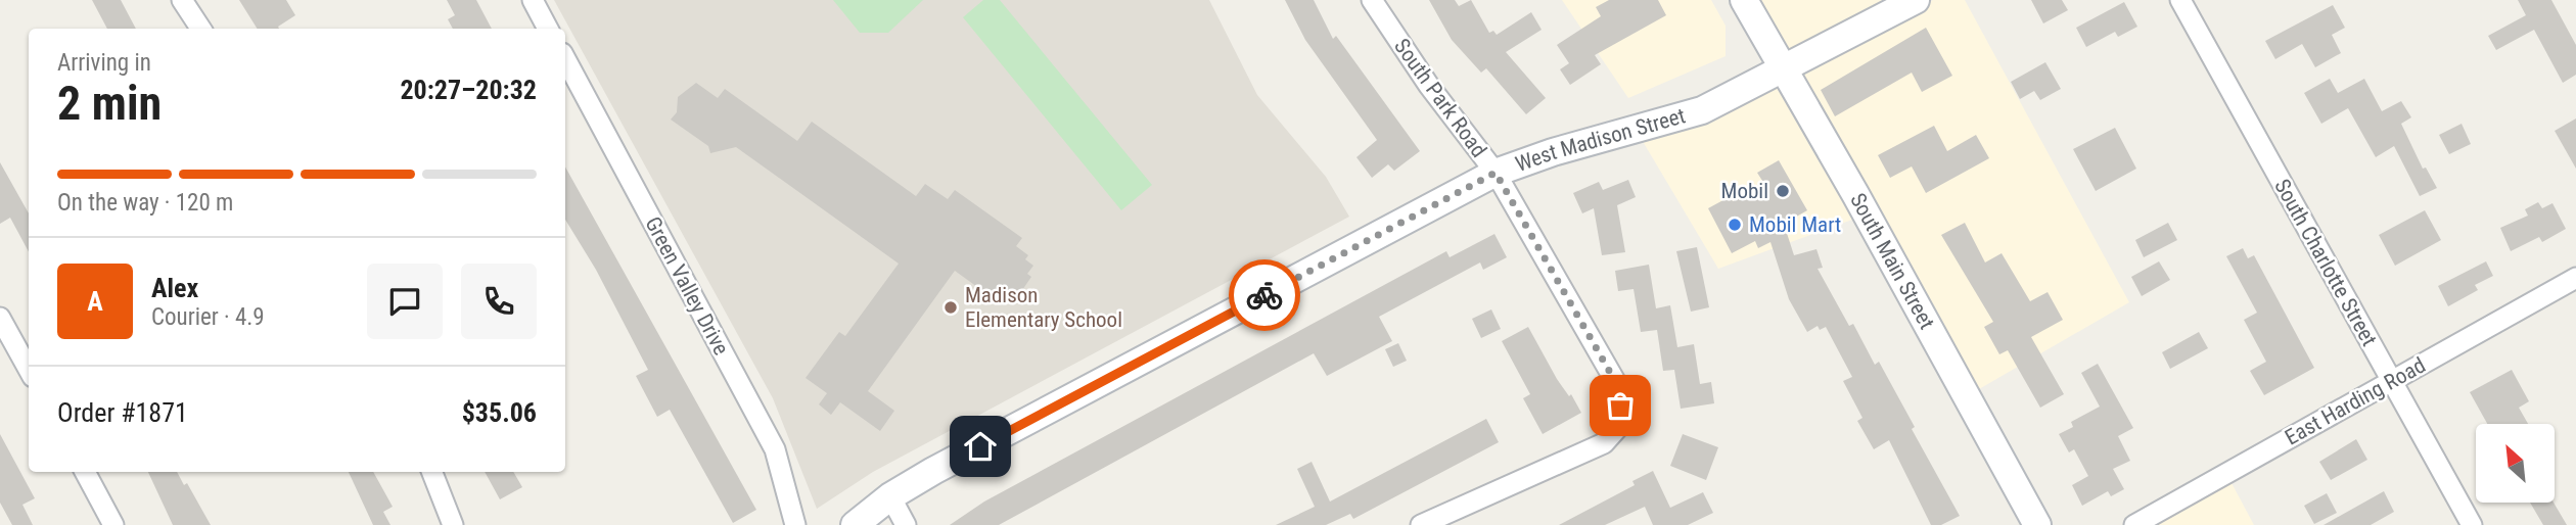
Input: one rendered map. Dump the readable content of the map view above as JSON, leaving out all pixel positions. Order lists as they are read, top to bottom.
{
  "streets": {
    "street": [
      "South Park Road",
      "West Madison Street",
      "South Main Street",
      "South Charlotte Street",
      "Green Valley Drive",
      "East Harding Road"
    ]
  },
  "crossings": [
    ["South Park Road", "West Madison Street"],
    ["West Madison Street", "South Main Street"],
    ["South Charlotte Street", "East Harding Road"]
  ],
  "places": ["Mobil", "Mobil Mart", "Madison Elementary School"],
  "north": "top left",
  "page": {
    "heading": ["2 min", "Arriving in", "20:27–20:32"],
    "panel": [
      "Alex",
      "Courier · 4.9",
      "Order #1871",
      "$35.06"
    ],
    "bar": "On the way · 120 m",
    "round": "A"
  }
}
